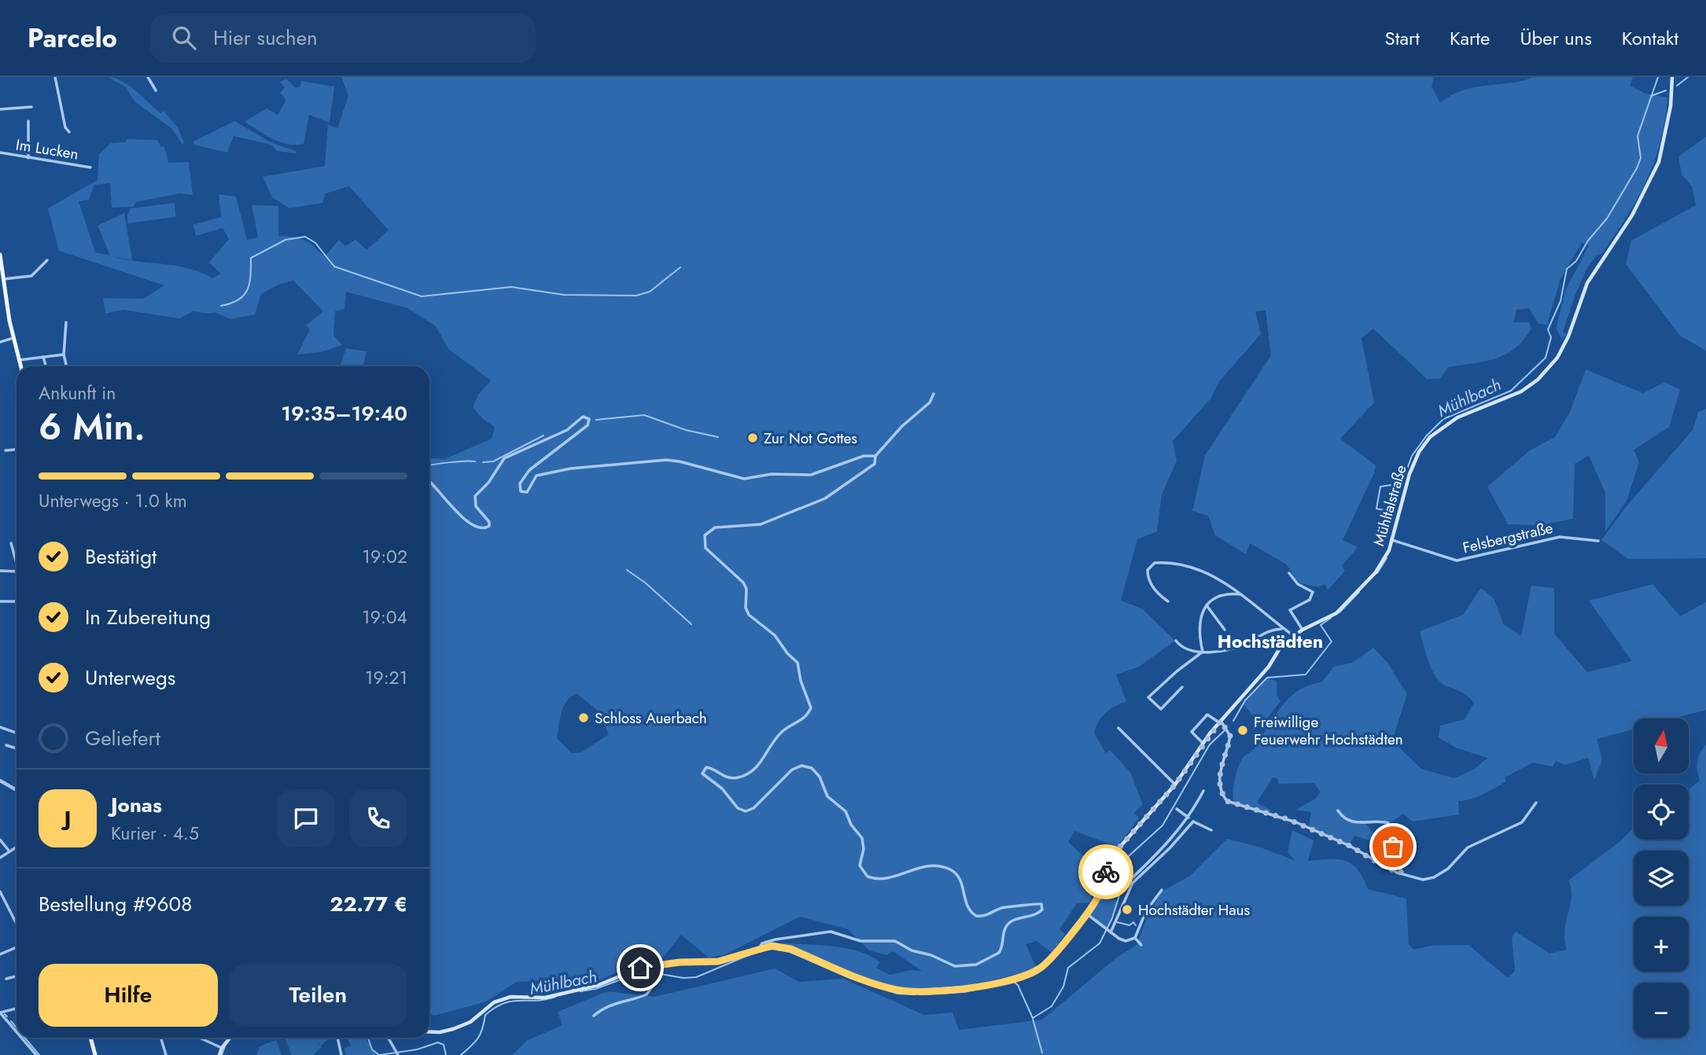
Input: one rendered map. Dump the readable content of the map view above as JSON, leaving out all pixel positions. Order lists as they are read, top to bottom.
{
  "streets": {
    "main road": ["Mühltalstraße"],
    "street": ["Im Lucken", "Felsbergstraße"]
  },
  "crossings": [
    ["Mühltalstraße", "Felsbergstraße"]
  ],
  "districts": ["Hochstädten"],
  "water": ["Mühlbach"],
  "places": [
    "Zur Not Gottes",
    "Schloss Auerbach",
    "Freiwillige Feuerwehr Hochstädten",
    "Hochstädter Haus"
  ],
  "north": "top",
  "page": {
    "header": "Parcelo",
    "search": "Hier suchen",
    "nav": [
      "Start",
      "Karte",
      "Über uns",
      "Kontakt"
    ],
    "heading": ["6 Min.", "Ankunft in", "19:35–19:40"],
    "panel": [
      "Jonas",
      "Kurier · 4.5",
      "Bestellung #9608",
      "22.77 €"
    ],
    "bar": "Unterwegs · 1.0 km",
    "list": [
      ["Bestätigt", "19:02"],
      ["In Zubereitung", "19:04"],
      ["Unterwegs", "19:21"],
      "Geliefert"
    ],
    "map_buttons": ["+", "−"],
    "round": "J",
    "buttons": ["Hilfe", "Teilen"]
  }
}
